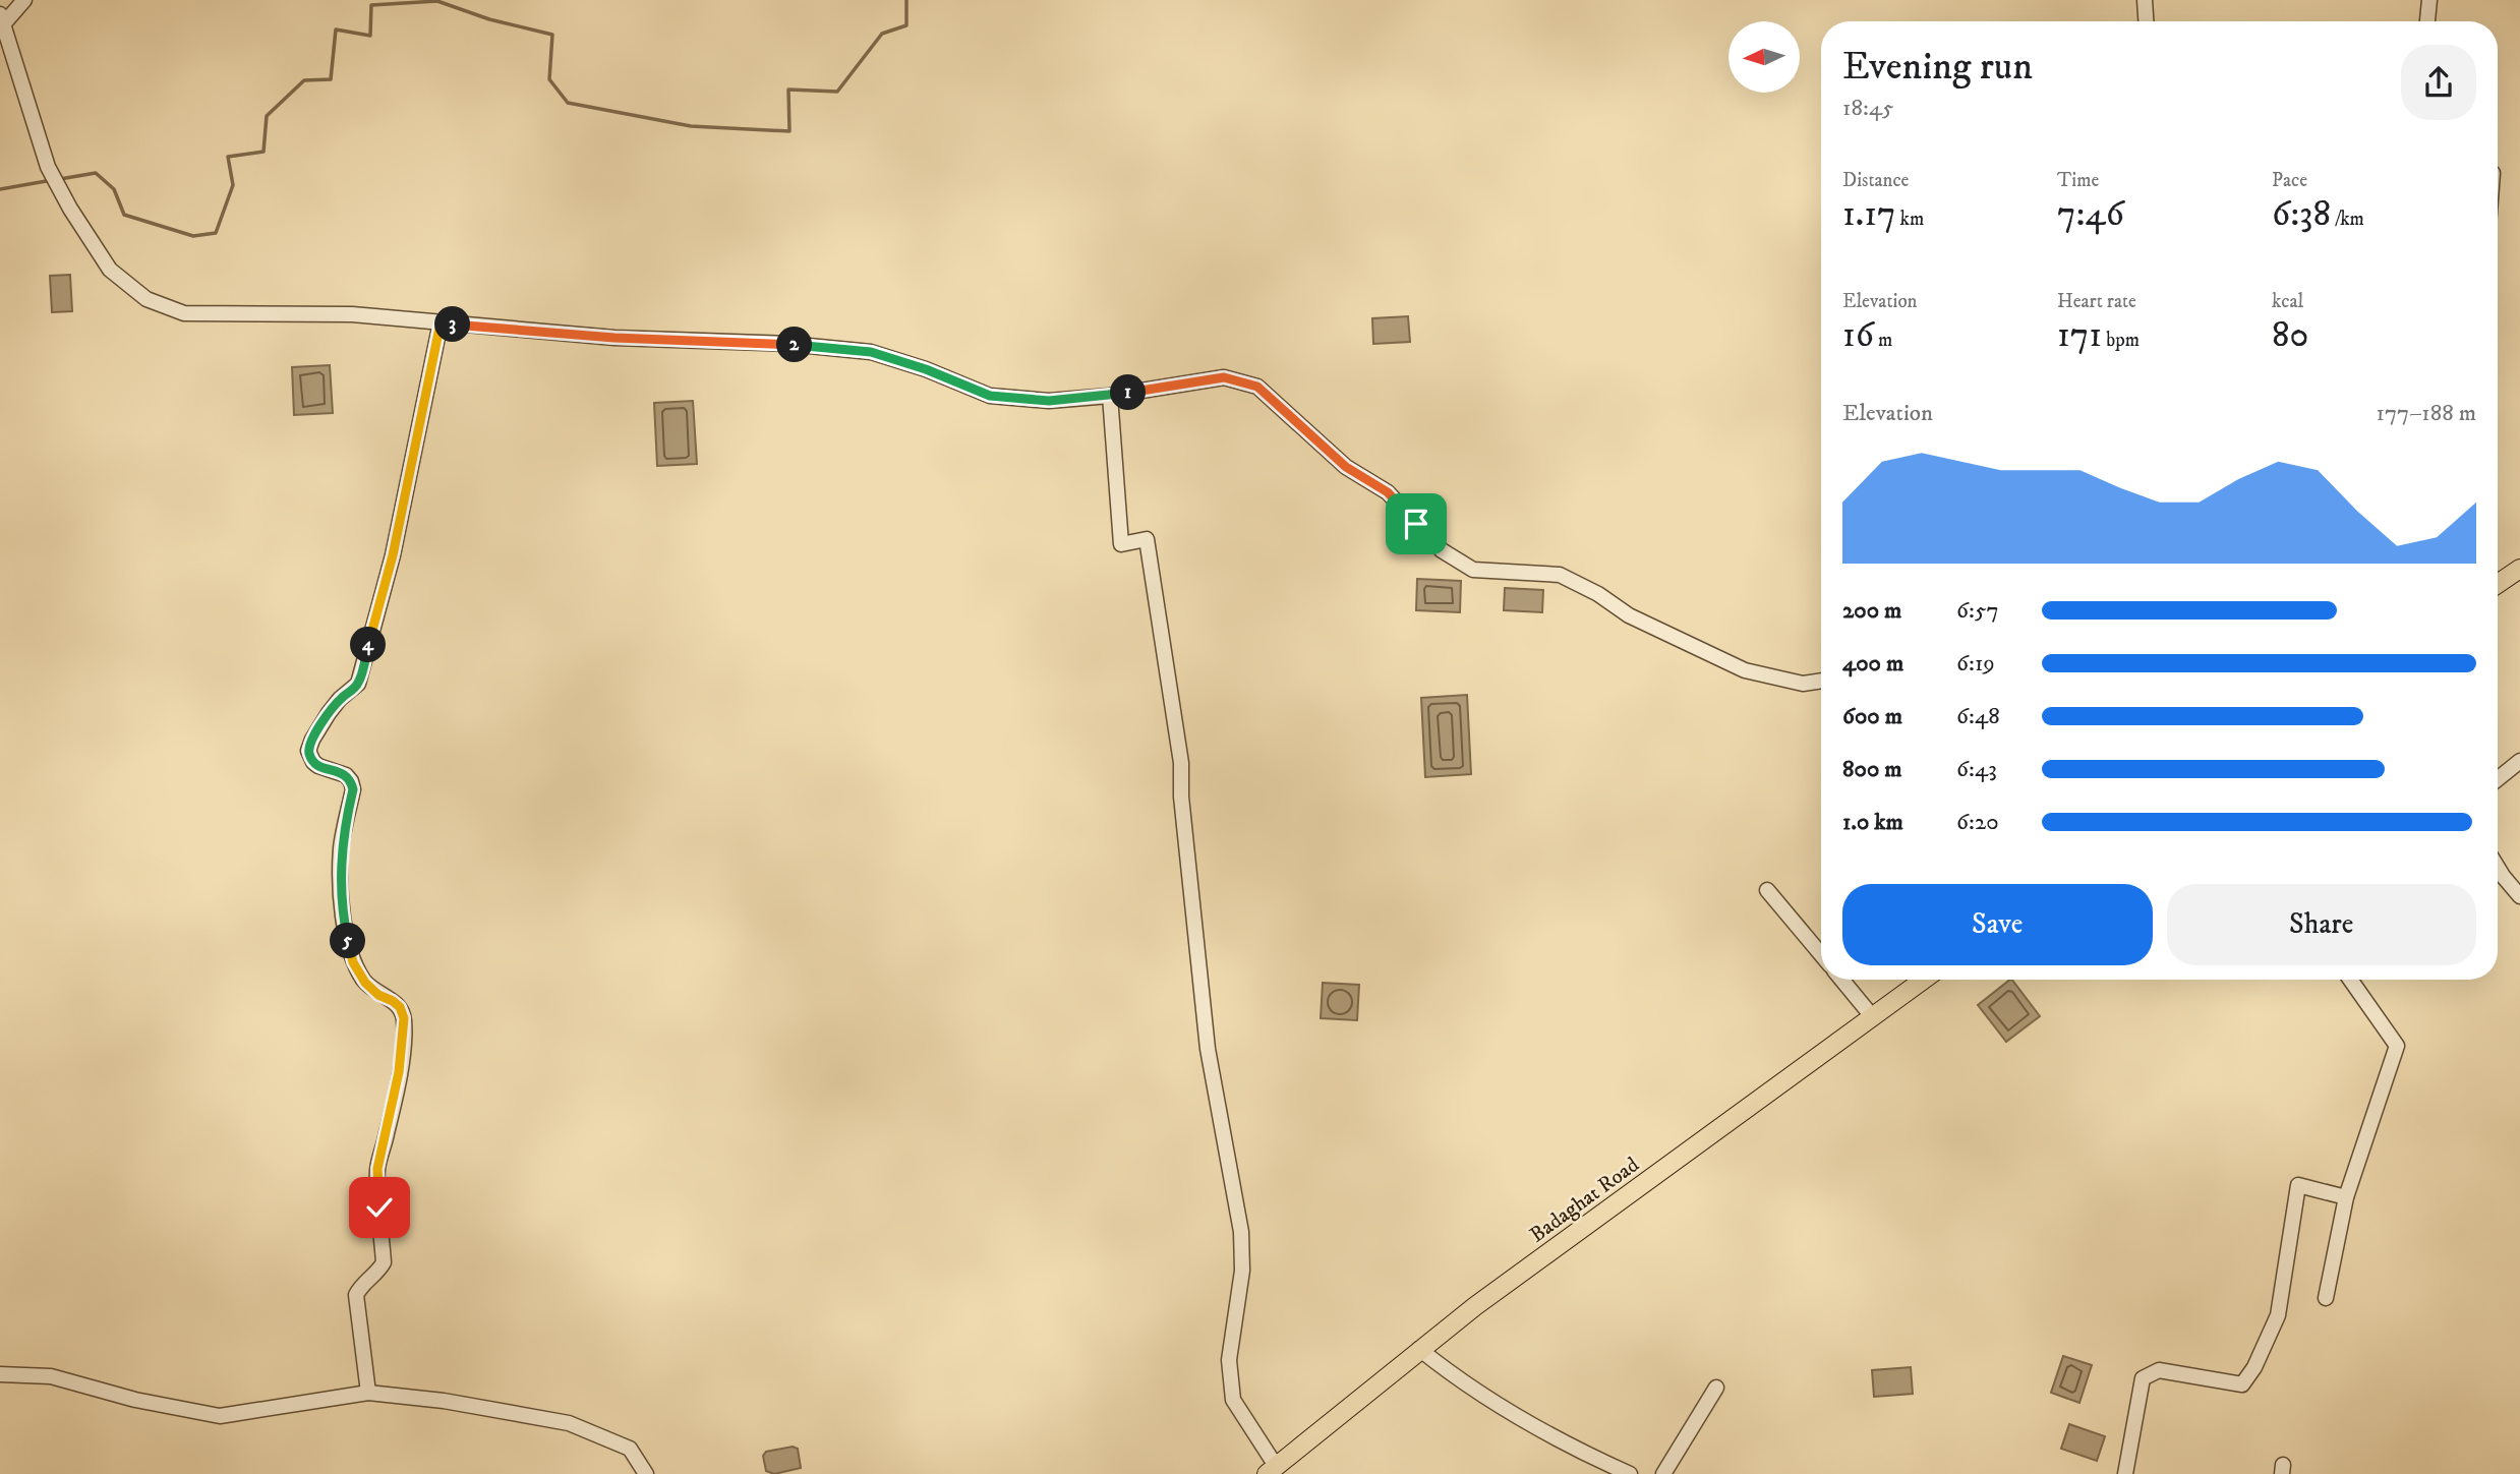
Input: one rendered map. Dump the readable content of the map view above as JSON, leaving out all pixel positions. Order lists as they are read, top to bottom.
{
  "streets": {
    "main road": ["Badaghat Road"]
  },
  "north": "left",
  "page": {
    "heading": ["Evening run", "18:45"],
    "stats": [
      ["Distance", "1.17 km"],
      ["Time", "7:46"],
      ["Pace", "6:38 /km"],
      ["Elevation", "16 m"],
      ["Heart rate", "171 bpm"],
      ["kcal", "80"]
    ],
    "pins": [
      "3",
      "2",
      "1",
      "4",
      "5"
    ],
    "chart": ["Elevation", "177–188 m"],
    "list": [
      {
        "name": "200 m",
        "note": "6:57"
      },
      {
        "name": "400 m",
        "note": "6:19"
      },
      {
        "name": "600 m",
        "note": "6:48"
      },
      {
        "name": "800 m",
        "note": "6:43"
      },
      {
        "name": "1.0 km",
        "note": "6:20"
      }
    ],
    "buttons": ["Save", "Share"]
  }
}
